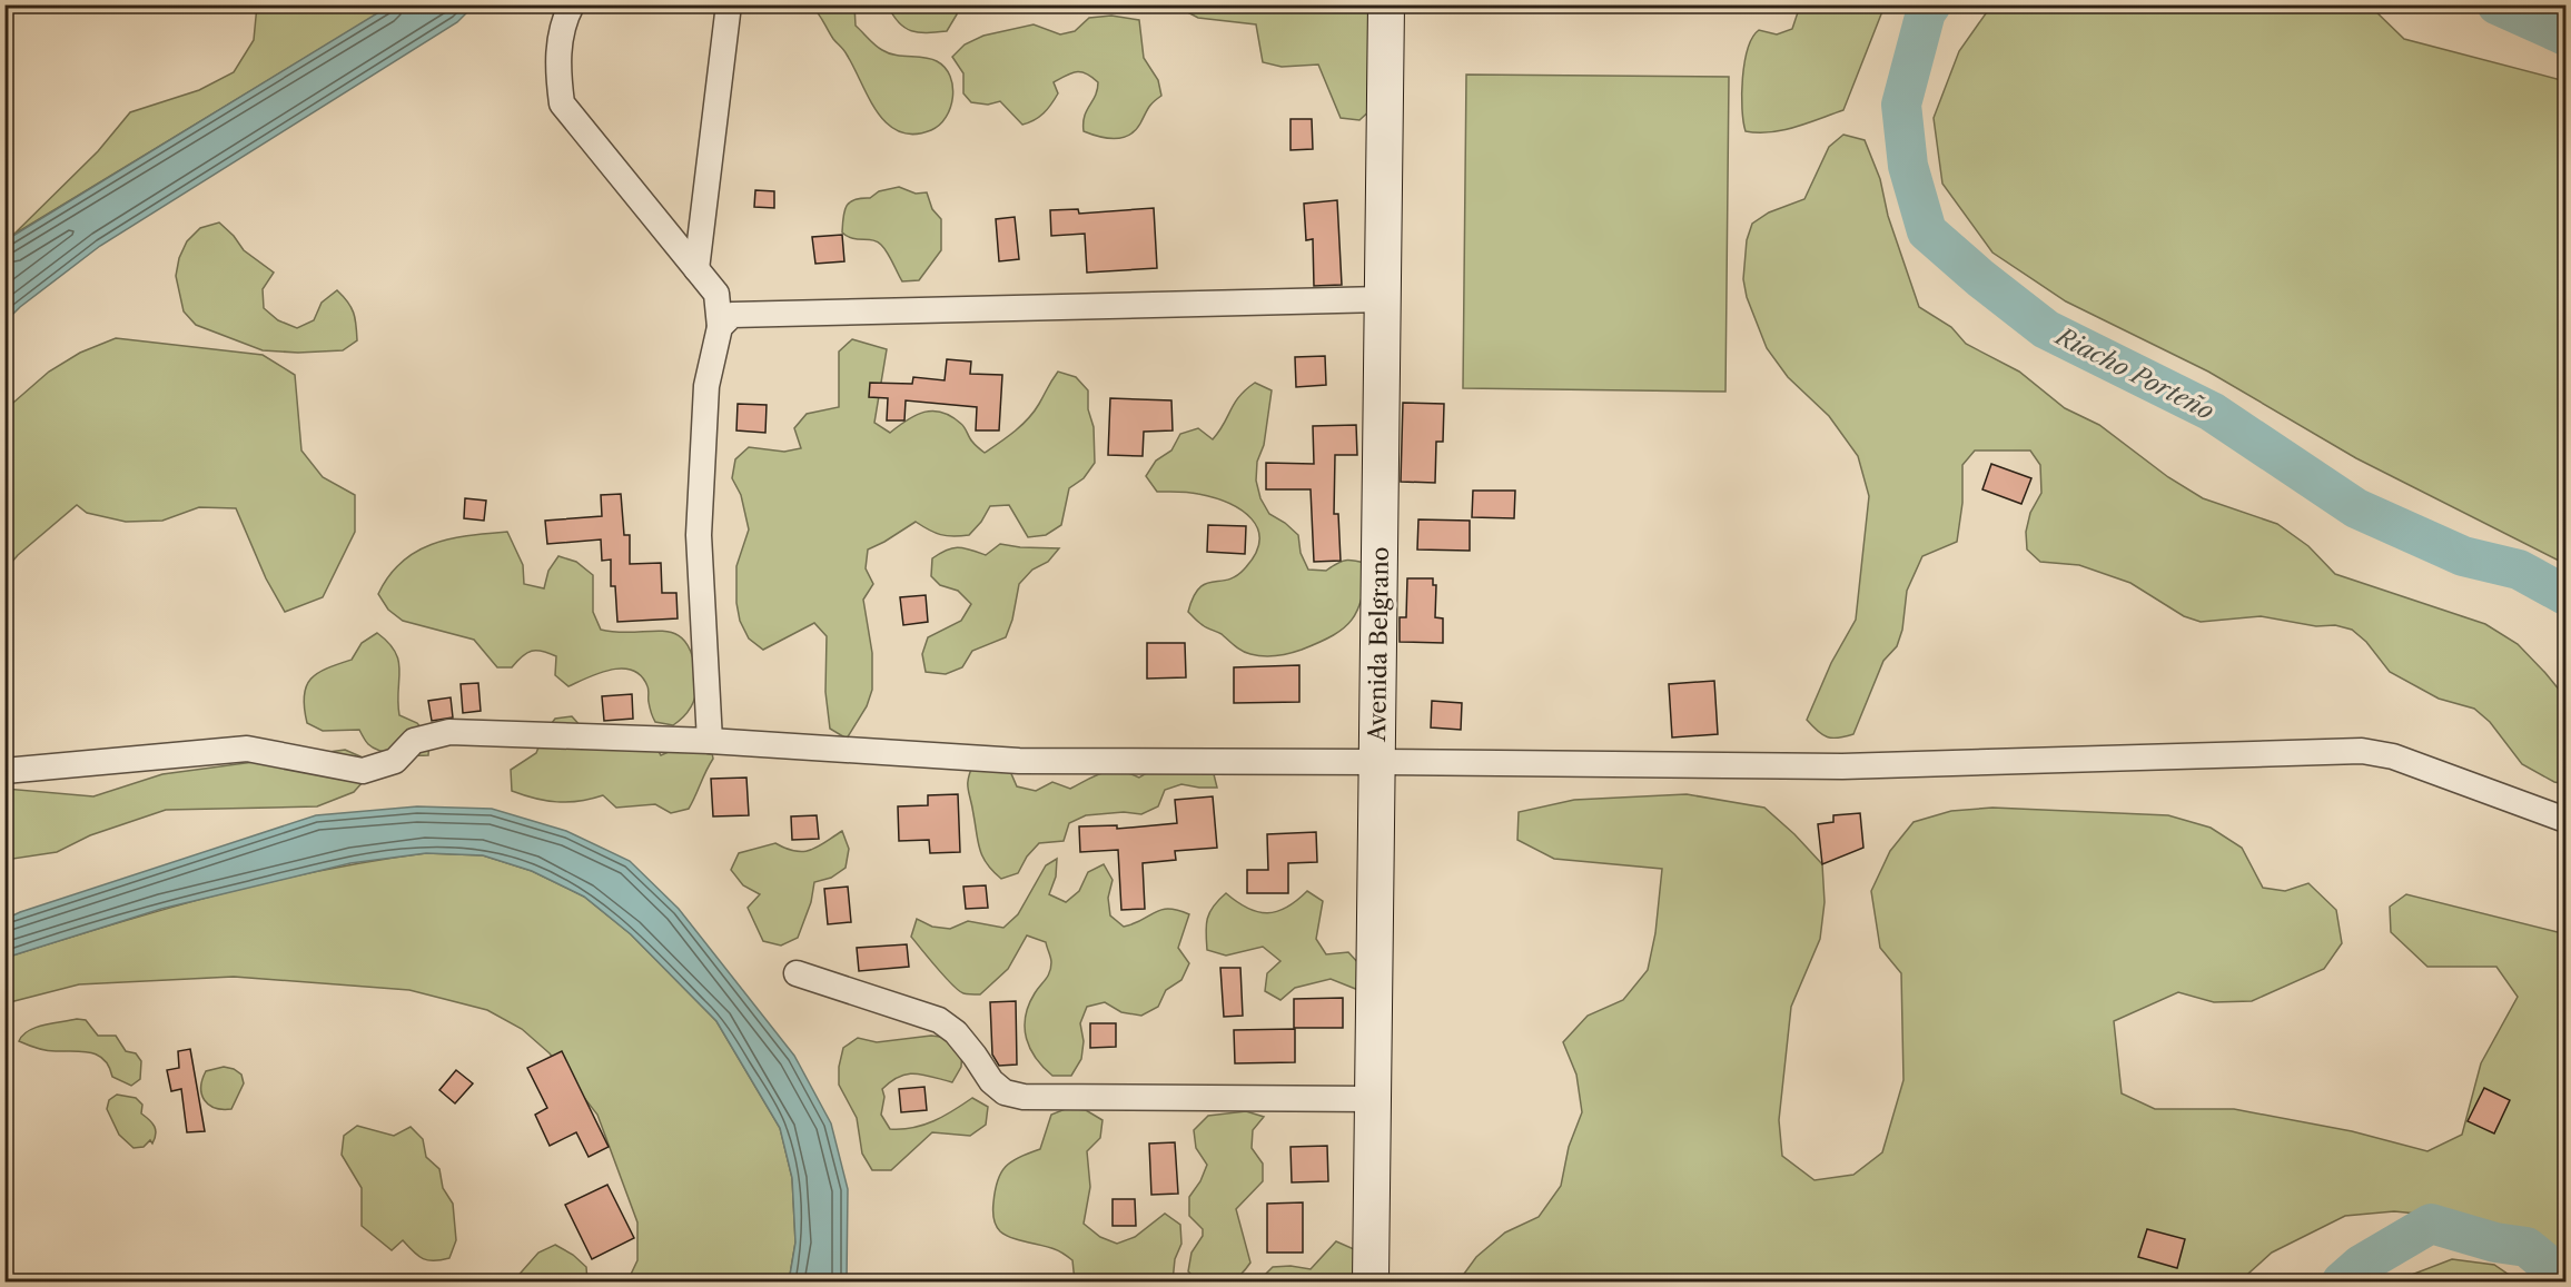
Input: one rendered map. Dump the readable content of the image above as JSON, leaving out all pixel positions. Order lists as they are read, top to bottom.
{
  "streets": {
    "street": ["Avenida Belgrano"]
  },
  "water": ["Riacho Porteño"]
}
